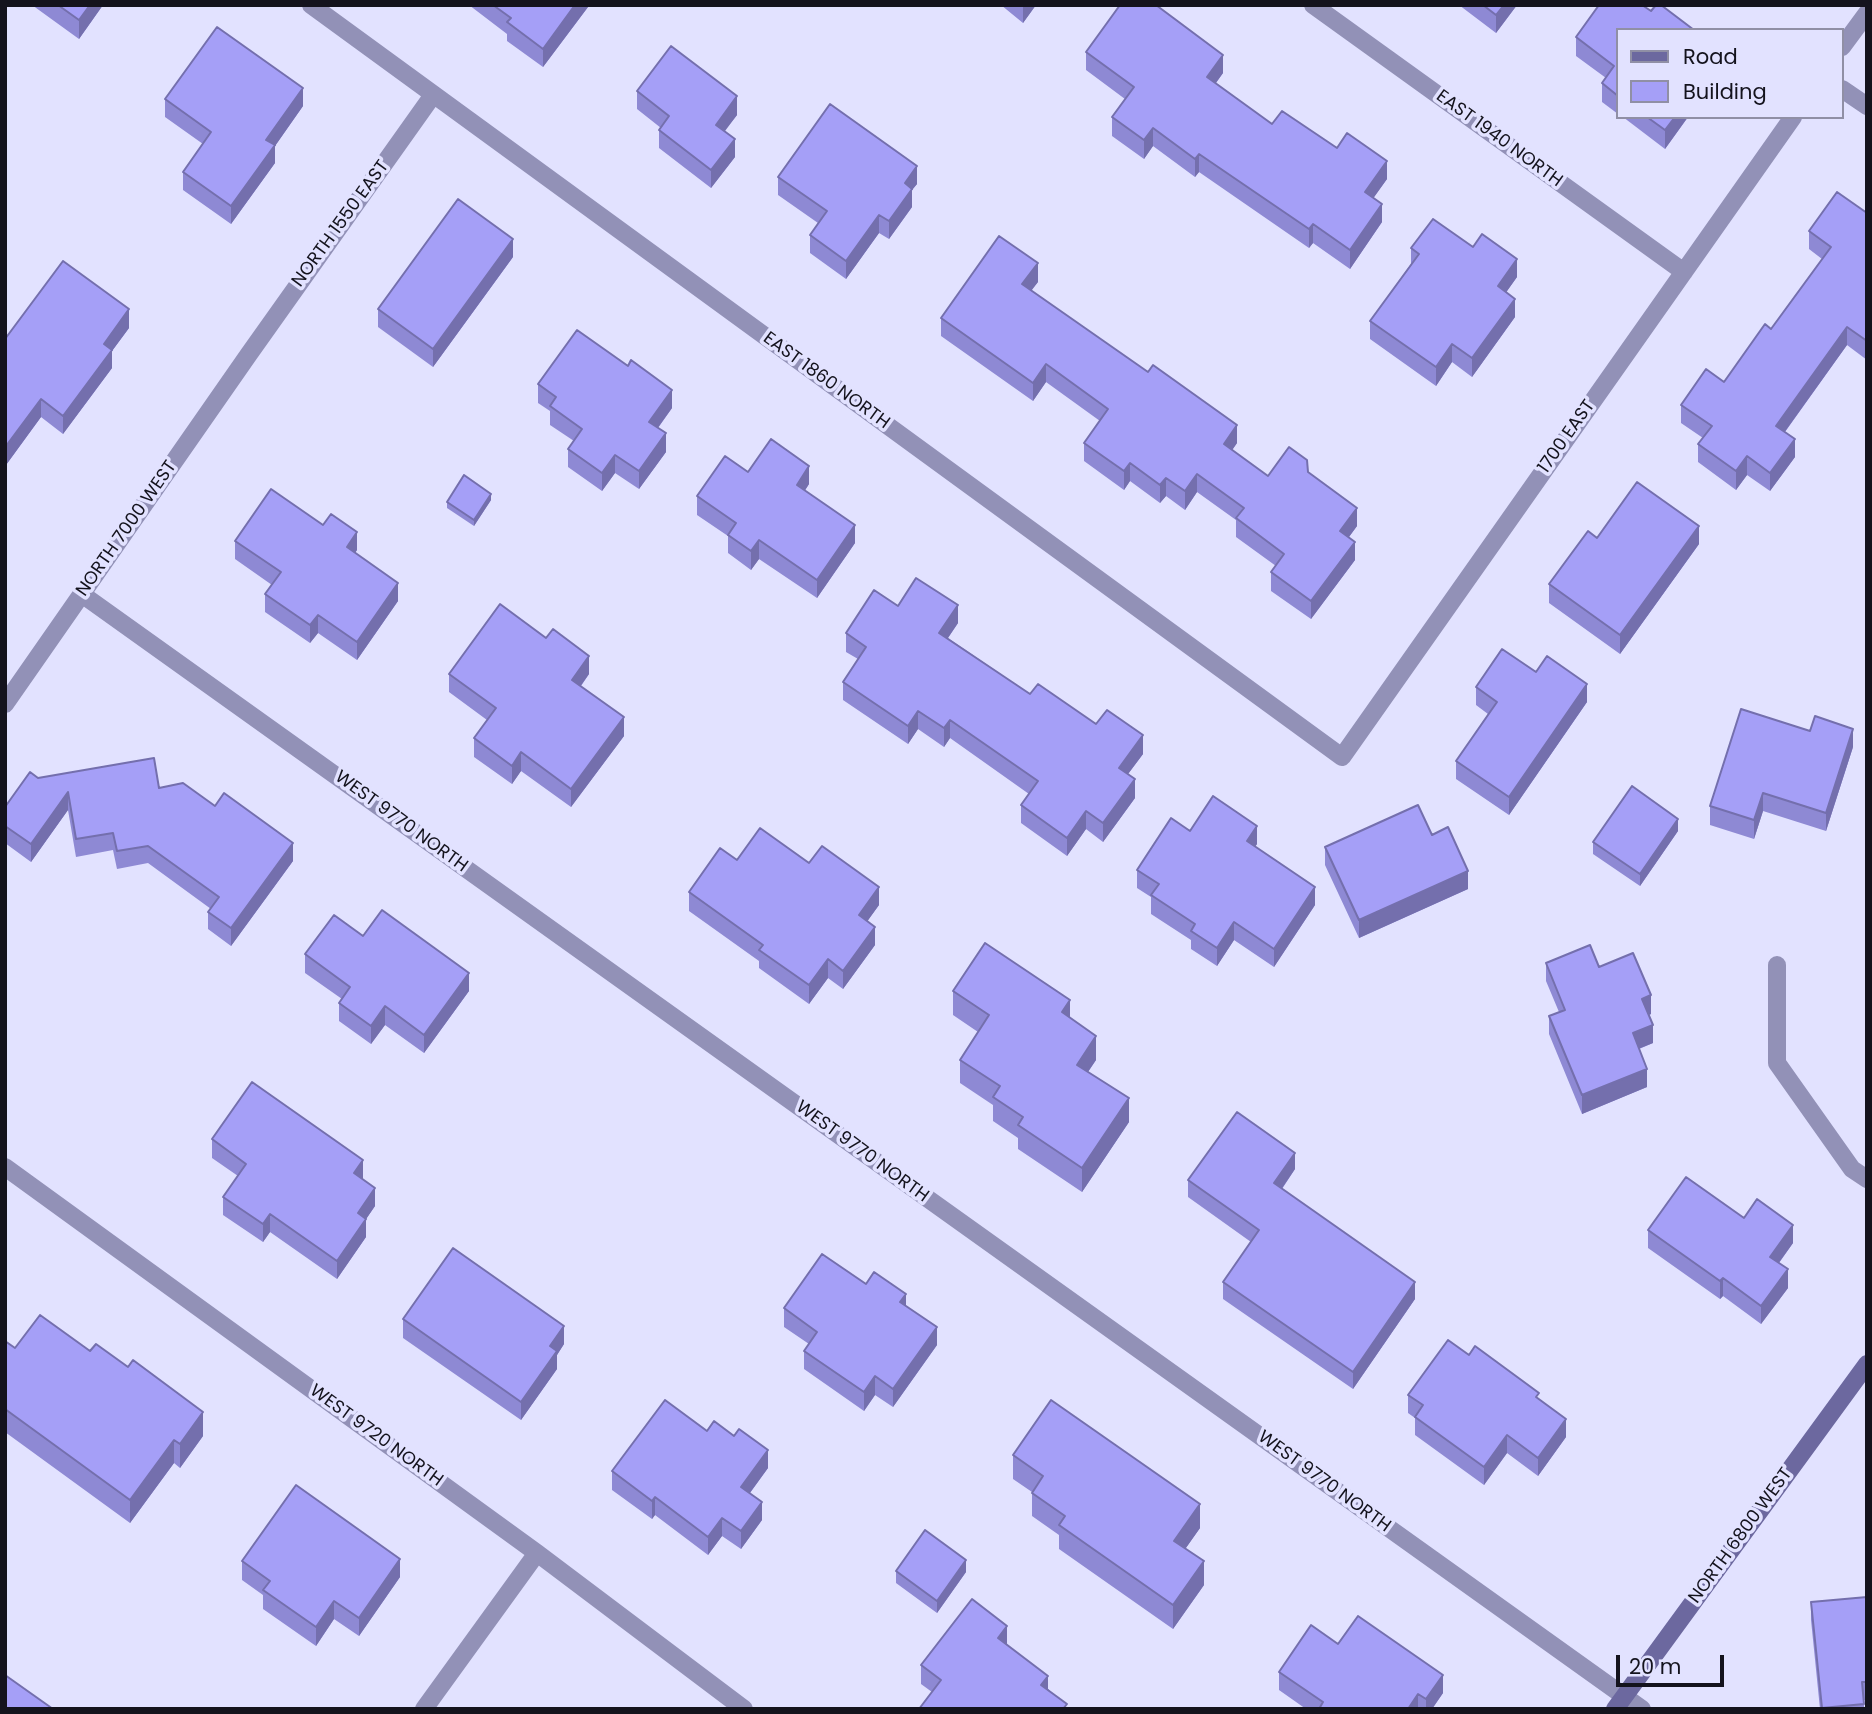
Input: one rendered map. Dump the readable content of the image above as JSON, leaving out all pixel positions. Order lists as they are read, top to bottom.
{
  "streets": {
    "street": [
      "EAST 1940 NORTH",
      "NORTH 1550 EAST",
      "EAST 1860 NORTH",
      "1700 EAST",
      "NORTH 7000 WEST",
      "WEST 9770 NORTH",
      "WEST 9720 NORTH",
      "NORTH 6800 WEST"
    ]
  },
  "crossings": [
    ["EAST 1940 NORTH", "1700 EAST"],
    ["NORTH 1550 EAST", "EAST 1860 NORTH"],
    ["NORTH 1550 EAST", "NORTH 7000 WEST"],
    ["EAST 1860 NORTH", "1700 EAST"],
    ["NORTH 7000 WEST", "WEST 9770 NORTH"],
    ["WEST 9770 NORTH", "NORTH 6800 WEST"]
  ],
  "legend": ["Road", "Building"],
  "scale_bar": "20 m"
}
